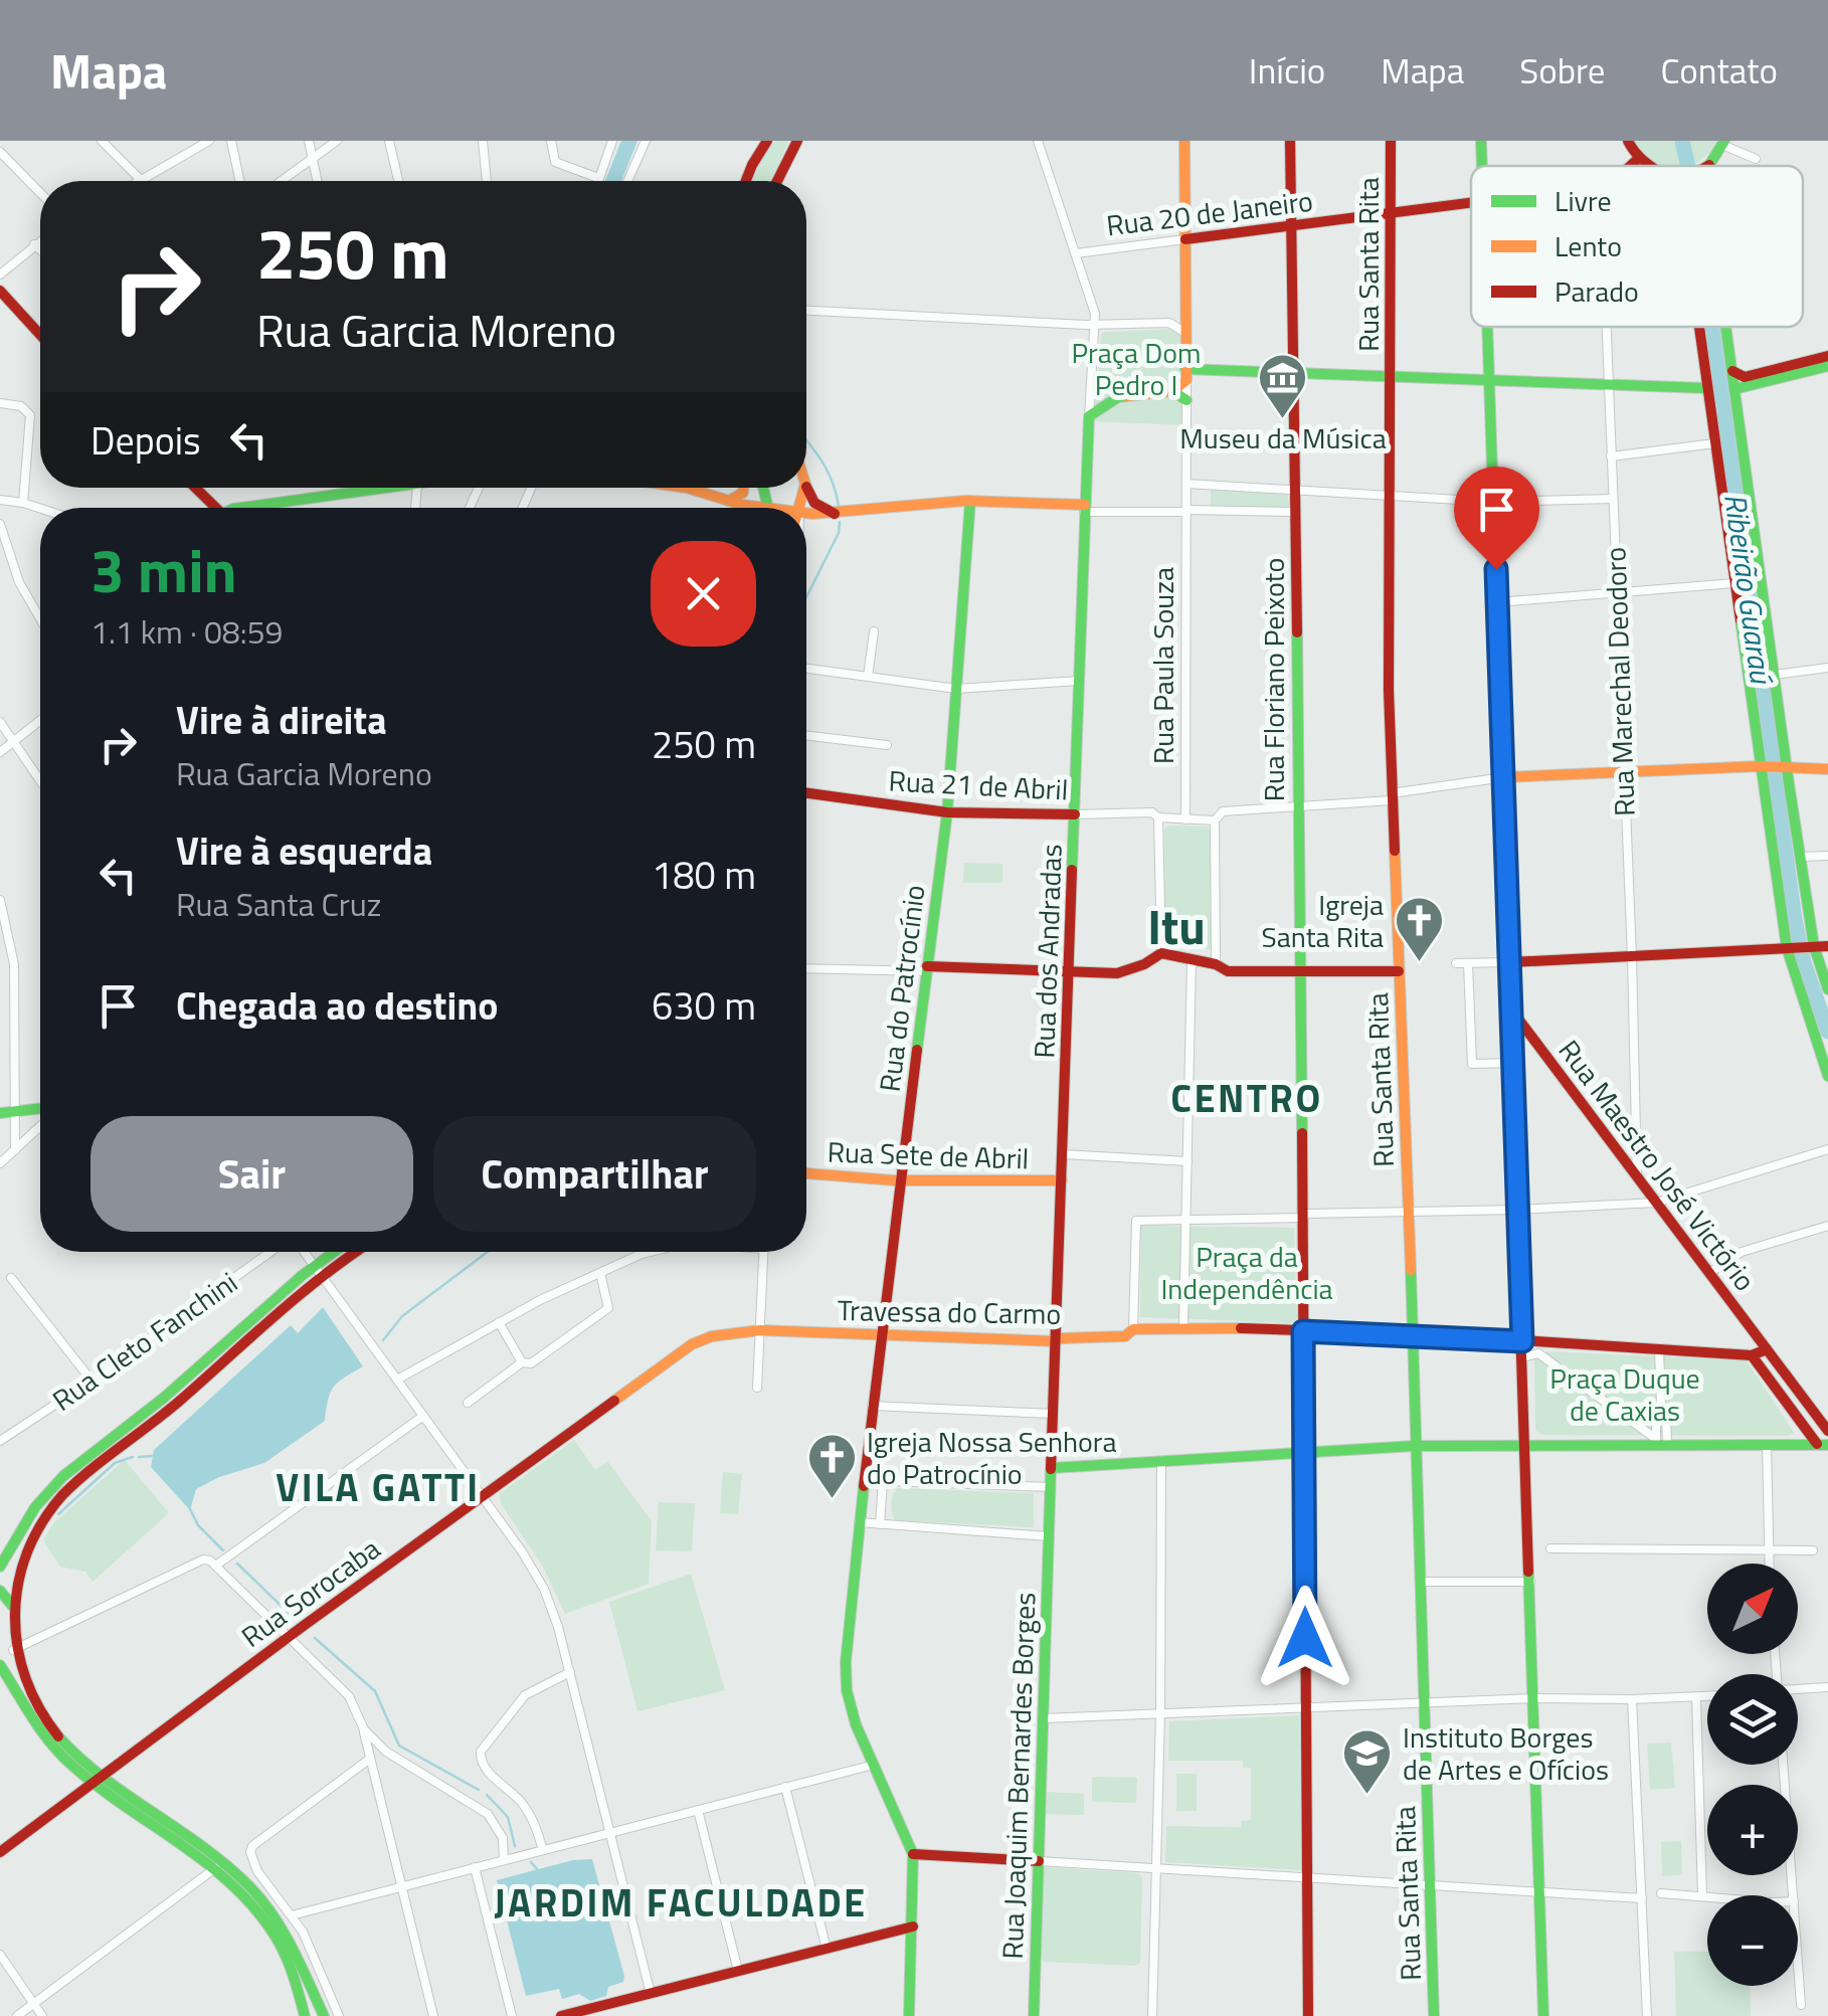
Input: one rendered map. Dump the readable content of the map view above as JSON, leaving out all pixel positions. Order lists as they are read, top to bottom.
{
  "streets": {
    "main road": [
      "Rua 20 de Janeiro",
      "Rua Santa Rita",
      "Rua Floriano Peixoto",
      "Rua 21 de Abril",
      "Rua dos Andradas",
      "Rua do Patrocínio",
      "Rua Sete de Abril",
      "Rua Maestro José Victório",
      "Travessa do Carmo",
      "Rua Sorocaba",
      "Rua Joaquim Bernardes Borges"
    ],
    "street": ["Rua Paula Souza", "Rua Marechal Deodoro", "Rua Cleto Fanchini"]
  },
  "crossings": [
    ["Rua 20 de Janeiro", "Rua Santa Rita"],
    ["Rua 20 de Janeiro", "Rua Floriano Peixoto"],
    ["Rua Santa Rita", "Rua 21 de Abril"],
    ["Rua Paula Souza", "Rua 21 de Abril"],
    ["Rua Floriano Peixoto", "Rua 21 de Abril"],
    ["Rua Marechal Deodoro", "Rua Maestro José Victório"],
    ["Rua 21 de Abril", "Rua dos Andradas"],
    ["Rua 21 de Abril", "Rua do Patrocínio"],
    ["Rua dos Andradas", "Rua Sete de Abril"],
    ["Rua dos Andradas", "Travessa do Carmo"],
    ["Rua dos Andradas", "Rua Joaquim Bernardes Borges"],
    ["Rua do Patrocínio", "Rua Sete de Abril"],
    ["Rua do Patrocínio", "Travessa do Carmo"],
    ["Travessa do Carmo", "Rua Sorocaba"]
  ],
  "districts": [
    "Itu",
    "CENTRO",
    "VILA GATTI",
    "JARDIM FACULDADE"
  ],
  "water": ["Ribeirão Guaraú"],
  "parks": ["Praça Dom Pedro I", "Praça da Independência", "Praça Duque de Caxias"],
  "places": {
    "museum": ["Museu da Música"],
    "church": ["Igreja Santa Rita", "Igreja Nossa Senhora do Patrocínio"],
    "school or university": ["Instituto Borges de Artes e Ofícios"]
  },
  "legend": ["Livre", "Lento", "Parado"],
  "north": "top right",
  "page": {
    "header": "Mapa",
    "nav": [
      "Início",
      "Mapa",
      "Sobre",
      "Contato"
    ],
    "turn": ["250 m", "Rua Garcia Moreno"],
    "then": "Depois",
    "heading": ["3 min", "1.1 km · 08:59"],
    "list": [
      {
        "name": "Vire à direita",
        "note": "Rua Garcia Moreno",
        "value": "250 m"
      },
      {
        "name": "Vire à esquerda",
        "note": "Rua Santa Cruz",
        "value": "180 m"
      },
      {
        "name": "Chegada ao destino",
        "value": "630 m"
      }
    ],
    "buttons": ["Sair", "Compartilhar"],
    "map_buttons": ["+", "−"]
  }
}
